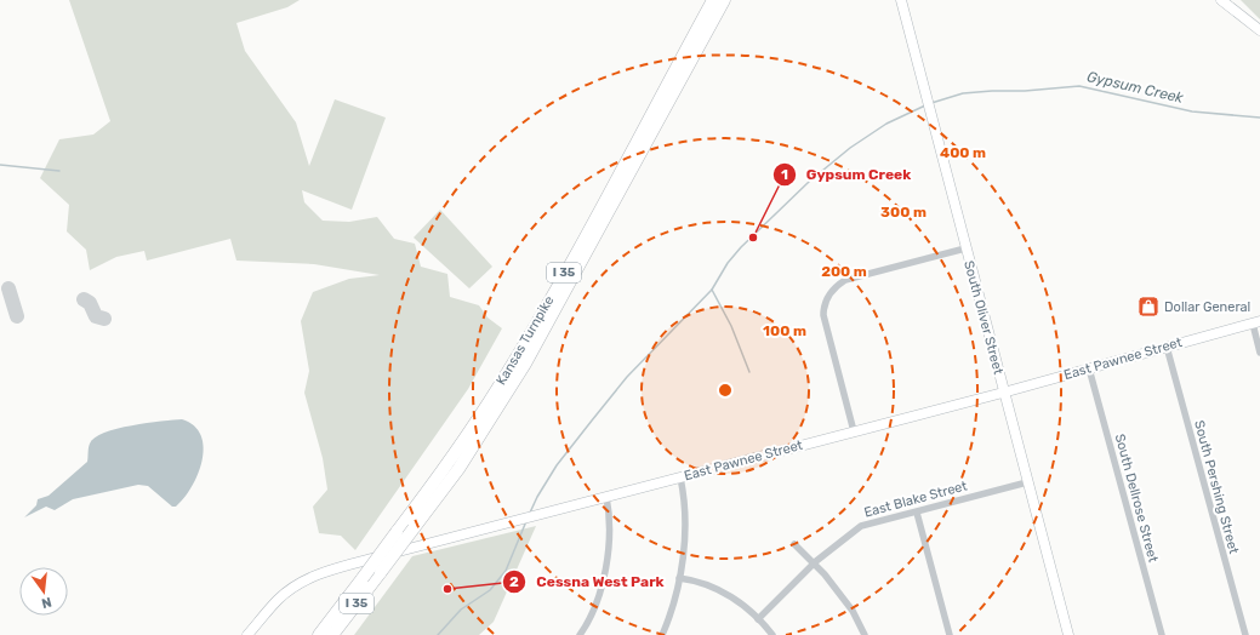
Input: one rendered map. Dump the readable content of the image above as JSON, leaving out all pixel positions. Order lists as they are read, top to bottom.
{
  "streets": {
    "highway": ["I 35", "Kansas Turnpike"],
    "main road": ["South Oliver Street", "East Pawnee Street"],
    "street": ["South Pershing Street", "South Dellrose Street", "East Blake Street"]
  },
  "crossings": [
    ["South Oliver Street", "East Pawnee Street"],
    ["South Oliver Street", "East Blake Street"],
    ["East Pawnee Street", "South Pershing Street"],
    ["East Pawnee Street", "South Dellrose Street"]
  ],
  "water": ["Gypsum Creek"],
  "places": {
    "other": ["Gypsum Creek", "Cessna West Park"],
    "shop": ["Dollar General"]
  },
  "north": "bottom",
  "rings": [
    "400 m",
    "300 m",
    "200 m",
    "100 m"
  ]
}
